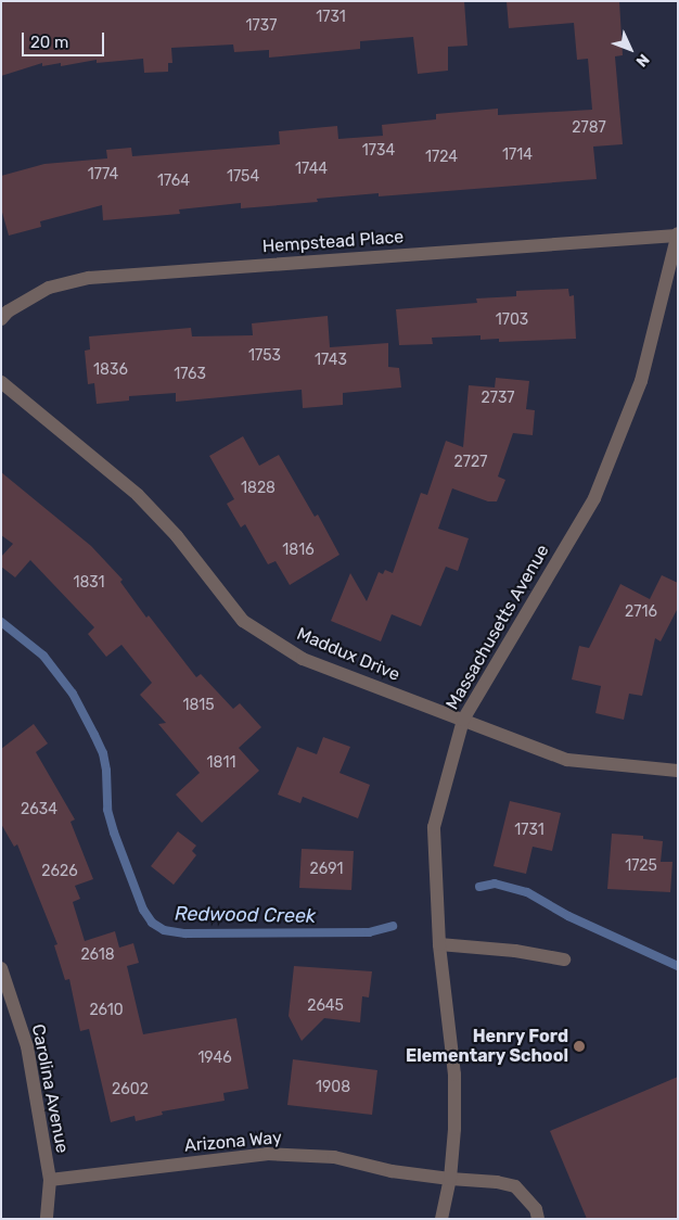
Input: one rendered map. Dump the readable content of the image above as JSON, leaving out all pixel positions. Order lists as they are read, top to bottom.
{
  "streets": {
    "street": [
      "Hempstead Place",
      "Massachusetts Avenue",
      "Maddux Drive",
      "Carolina Avenue",
      "Arizona Way"
    ]
  },
  "crossings": [
    ["Hempstead Place", "Massachusetts Avenue"],
    ["Massachusetts Avenue", "Maddux Drive"],
    ["Massachusetts Avenue", "Arizona Way"],
    ["Carolina Avenue", "Arizona Way"]
  ],
  "water": ["Redwood Creek"],
  "places": ["Henry Ford Elementary School"],
  "house_numbers": [
    "1731",
    "1737",
    "2787",
    "1734",
    "1714",
    "1724",
    "1744",
    "1774",
    "1754",
    "1764",
    "1703",
    "1753",
    "1743",
    "1836",
    "1763",
    "2737",
    "2727",
    "1828",
    "1816",
    "1831",
    "2716",
    "1815",
    "1811",
    "2634",
    "1731",
    "1725",
    "2691",
    "2626",
    "2618",
    "2645",
    "2610",
    "1946",
    "1908",
    "2602"
  ],
  "scale_bar": "20 m",
  "north": "bottom right"
}
